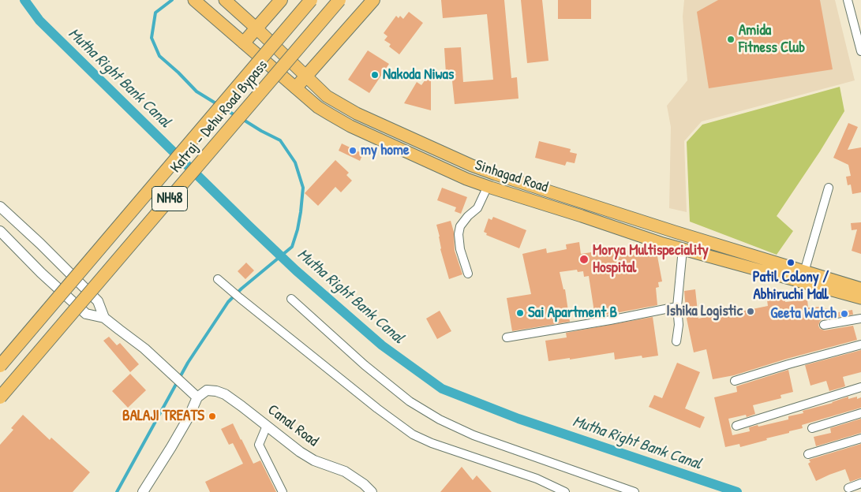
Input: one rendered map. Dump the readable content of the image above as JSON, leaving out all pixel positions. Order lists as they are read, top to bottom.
{
  "streets": {
    "highway": ["Katraj - Dehu Road Bypass", "NH48"],
    "main road": ["Sinhagad Road"],
    "street": ["Canal Road"]
  },
  "water": ["Mutha Right Bank Canal"],
  "places": [
    "Amida Fitness Club",
    "Nakoda Niwas",
    "my home",
    "Morya Multispeciality Hospital",
    "Patil Colony / Abhiruchi Mall",
    "Ishika Logistic",
    "Sai Apartment B",
    "Geeta Watch",
    "BALAJI TREATS"
  ]
}
